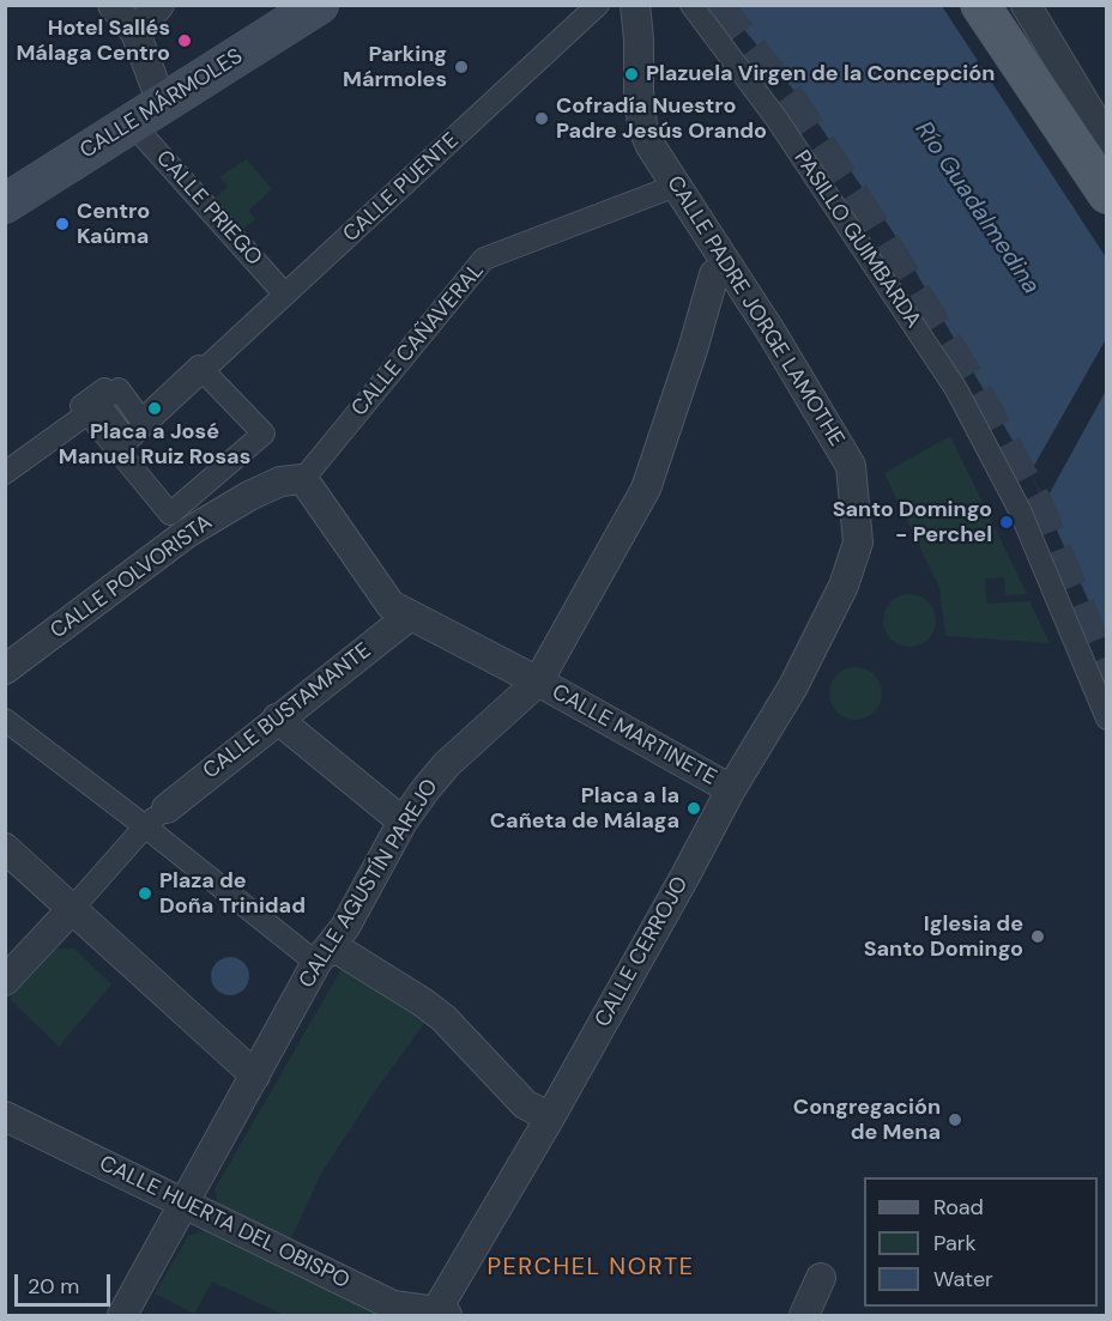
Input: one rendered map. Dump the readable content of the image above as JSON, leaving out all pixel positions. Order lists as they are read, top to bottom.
{
  "streets": {
    "main road": ["CALLE MÁRMOLES"],
    "street": [
      "CALLE PUENTE",
      "CALLE PRIEGO",
      "PASILLO GUIMBARDA",
      "CALLE PADRE JORGE LAMOTHE",
      "CALLE CAÑAVERAL",
      "CALLE POLVORISTA",
      "CALLE BUSTAMANTE",
      "CALLE MARTINETE",
      "CALLE AGUSTÍN PAREJO",
      "CALLE CERROJO",
      "CALLE HUERTA DEL OBISPO"
    ]
  },
  "crossings": [
    ["CALLE MÁRMOLES", "CALLE PRIEGO"],
    ["CALLE PUENTE", "CALLE PRIEGO"],
    ["CALLE PADRE JORGE LAMOTHE", "CALLE CAÑAVERAL"],
    ["CALLE PADRE JORGE LAMOTHE", "CALLE CERROJO"],
    ["CALLE CAÑAVERAL", "CALLE POLVORISTA"],
    ["CALLE CAÑAVERAL", "CALLE MARTINETE"],
    ["CALLE POLVORISTA", "CALLE MARTINETE"],
    ["CALLE BUSTAMANTE", "CALLE MARTINETE"],
    ["CALLE MARTINETE", "CALLE AGUSTÍN PAREJO"],
    ["CALLE MARTINETE", "CALLE CERROJO"],
    ["CALLE AGUSTÍN PAREJO", "CALLE HUERTA DEL OBISPO"],
    ["CALLE CERROJO", "CALLE HUERTA DEL OBISPO"]
  ],
  "districts": ["PERCHEL NORTE"],
  "water": ["Río Guadalmedina"],
  "places": [
    "Hotel Sallés Málaga Centro",
    "Parking Mármoles",
    "Plazuela Virgen de la Concepción",
    "Cofradía Nuestro Padre Jesús Orando",
    "Centro Kaûma",
    "Placa a José Manuel Ruiz Rosas",
    "Santo Domingo - Perchel",
    "Placa a la Cañeta de Málaga",
    "Plaza de Doña Trinidad",
    "Iglesia de Santo Domingo",
    "Congregación de Mena"
  ],
  "legend": ["Road", "Park", "Water"],
  "scale_bar": "20 m"
}
